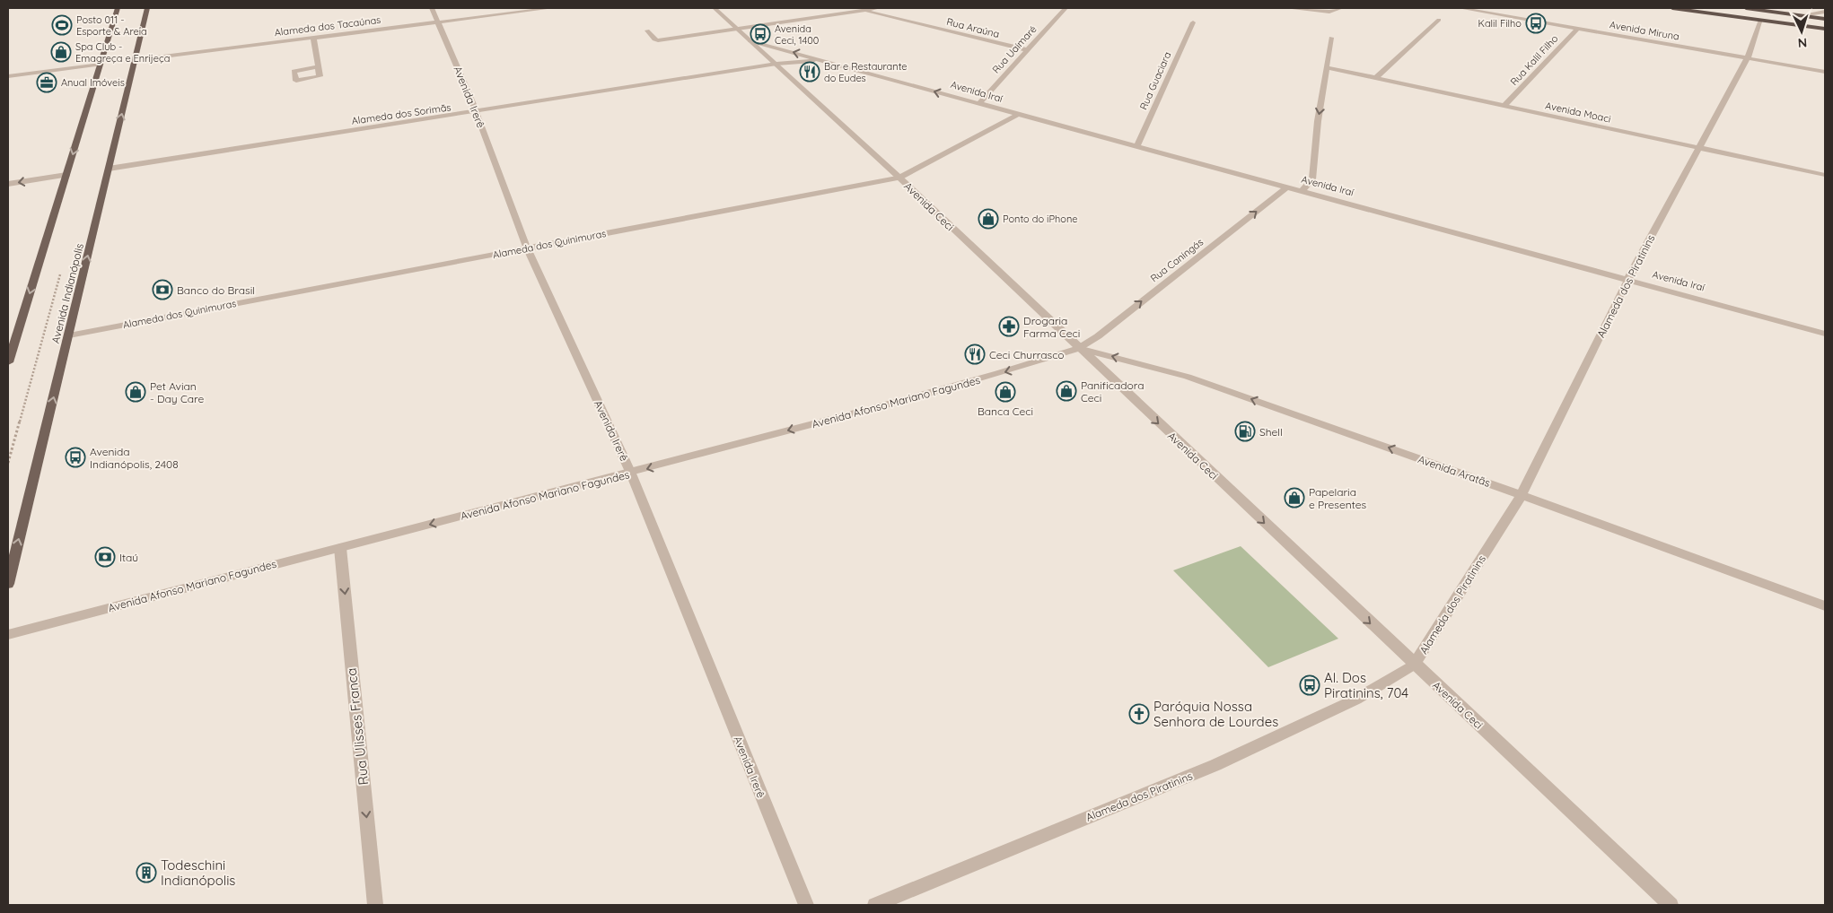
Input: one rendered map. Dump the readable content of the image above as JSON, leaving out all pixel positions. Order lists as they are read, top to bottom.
{
  "streets": {
    "main road": ["Avenida Indianópolis"],
    "street": [
      "Alameda dos Tacaúnas",
      "Rua Araúna",
      "Avenida Miruna",
      "Rua Uaimaré",
      "Rua Kalil Filho",
      "Rua Guaciara",
      "Avenida Iraí",
      "Avenida Irerê",
      "Avenida Moaci",
      "Alameda dos Sorimãs",
      "Avenida Ceci",
      "Alameda dos Quinimuras",
      "Rua Caningás",
      "Alameda dos Piratinins",
      "Avenida Afonso Mariano Fagundes",
      "Avenida Aratãs",
      "Rua Ulisses Franca"
    ]
  },
  "crossings": [
    ["Alameda dos Tacaúnas", "Avenida Irerê"],
    ["Alameda dos Tacaúnas", "Avenida Indianópolis"],
    ["Rua Araúna", "Rua Uaimaré"],
    ["Avenida Miruna", "Rua Kalil Filho"],
    ["Avenida Miruna", "Alameda dos Piratinins"],
    ["Rua Uaimaré", "Avenida Iraí"],
    ["Rua Kalil Filho", "Avenida Moaci"],
    ["Rua Guaciara", "Avenida Iraí"],
    ["Avenida Iraí", "Alameda dos Sorimãs"],
    ["Avenida Iraí", "Avenida Ceci"],
    ["Avenida Iraí", "Alameda dos Quinimuras"],
    ["Avenida Iraí", "Rua Caningás"],
    ["Avenida Iraí", "Alameda dos Piratinins"],
    ["Avenida Irerê", "Alameda dos Sorimãs"],
    ["Avenida Irerê", "Alameda dos Quinimuras"],
    ["Avenida Irerê", "Avenida Afonso Mariano Fagundes"],
    ["Avenida Moaci", "Alameda dos Piratinins"],
    ["Alameda dos Sorimãs", "Avenida Ceci"],
    ["Alameda dos Sorimãs", "Avenida Indianópolis"],
    ["Avenida Ceci", "Alameda dos Quinimuras"],
    ["Avenida Ceci", "Rua Caningás"],
    ["Avenida Ceci", "Alameda dos Piratinins"],
    ["Avenida Ceci", "Avenida Afonso Mariano Fagundes"],
    ["Avenida Ceci", "Avenida Aratãs"],
    ["Alameda dos Quinimuras", "Avenida Indianópolis"],
    ["Rua Caningás", "Avenida Afonso Mariano Fagundes"],
    ["Rua Caningás", "Avenida Aratãs"],
    ["Alameda dos Piratinins", "Avenida Aratãs"],
    ["Avenida Afonso Mariano Fagundes", "Avenida Aratãs"],
    ["Avenida Afonso Mariano Fagundes", "Rua Ulisses Franca"]
  ],
  "one_way": [
    "Avenida Ceci",
    "Rua Caningás",
    "Avenida Afonso Mariano Fagundes",
    "Avenida Aratãs",
    "Rua Ulisses Franca"
  ],
  "places": {
    "bus stop": [
      "Kalil Filho",
      "Avenida Ceci, 1400",
      "Avenida Indianópolis, 2408",
      "Al. Dos Piratinins, 704"
    ],
    "sports": ["Posto 011 - Esporte & Areia"],
    "shop": [
      "Spa Club - Emagreça e Enrijeça",
      "Ponto do iPhone",
      "Panificadora Ceci",
      "Pet Avian - Day Care",
      "Banca Ceci",
      "Papelaria e Presentes"
    ],
    "restaurant": ["Bar e Restaurante do Eudes", "Ceci Churrasco"],
    "office": ["Anual Imóveis"],
    "bank": ["Banco do Brasil", "Itaú"],
    "pharmacy": ["Drogaria Farma Ceci"],
    "fuel station": ["Shell"],
    "church": ["Paróquia Nossa Senhora de Lourdes"],
    "building": ["Todeschini Indianópolis"]
  },
  "north": "bottom"
}
